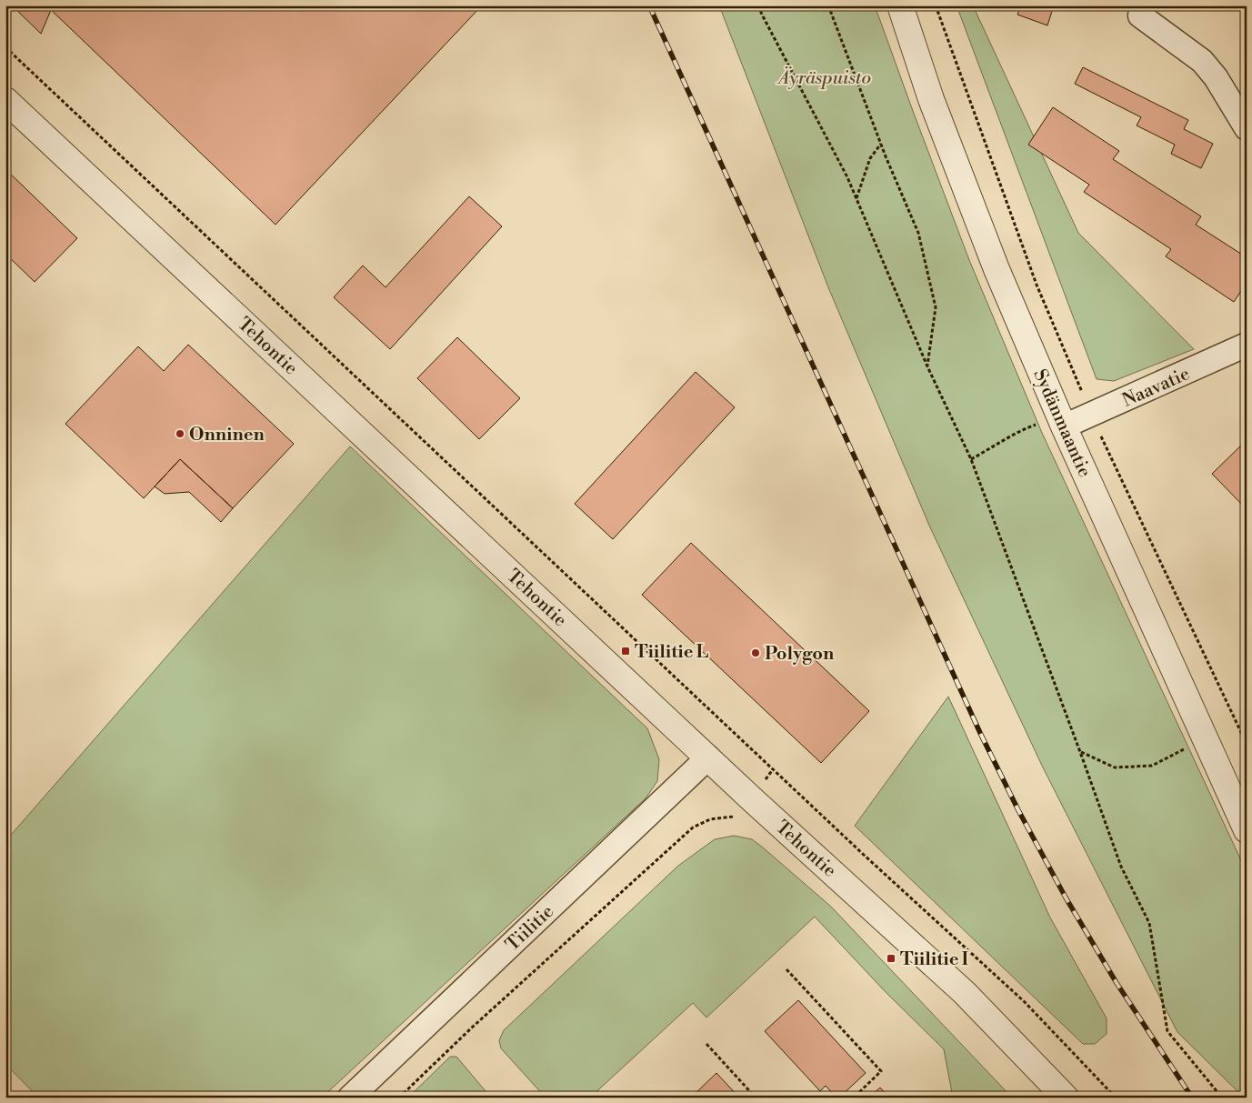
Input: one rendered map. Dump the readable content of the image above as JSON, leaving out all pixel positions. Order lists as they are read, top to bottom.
{
  "streets": {
    "street": [
      "Tehontie",
      "Naavatie",
      "Sydänmaantie",
      "Tiilitie"
    ]
  },
  "crossings": [
    ["Tehontie", "Tiilitie"],
    ["Naavatie", "Sydänmaantie"]
  ],
  "parks": ["Äyräspuisto"],
  "places": {
    "other": ["Onninen", "Polygon"],
    "transit": ["Tiilitie L", "Tiilitie I"]
  }
}
